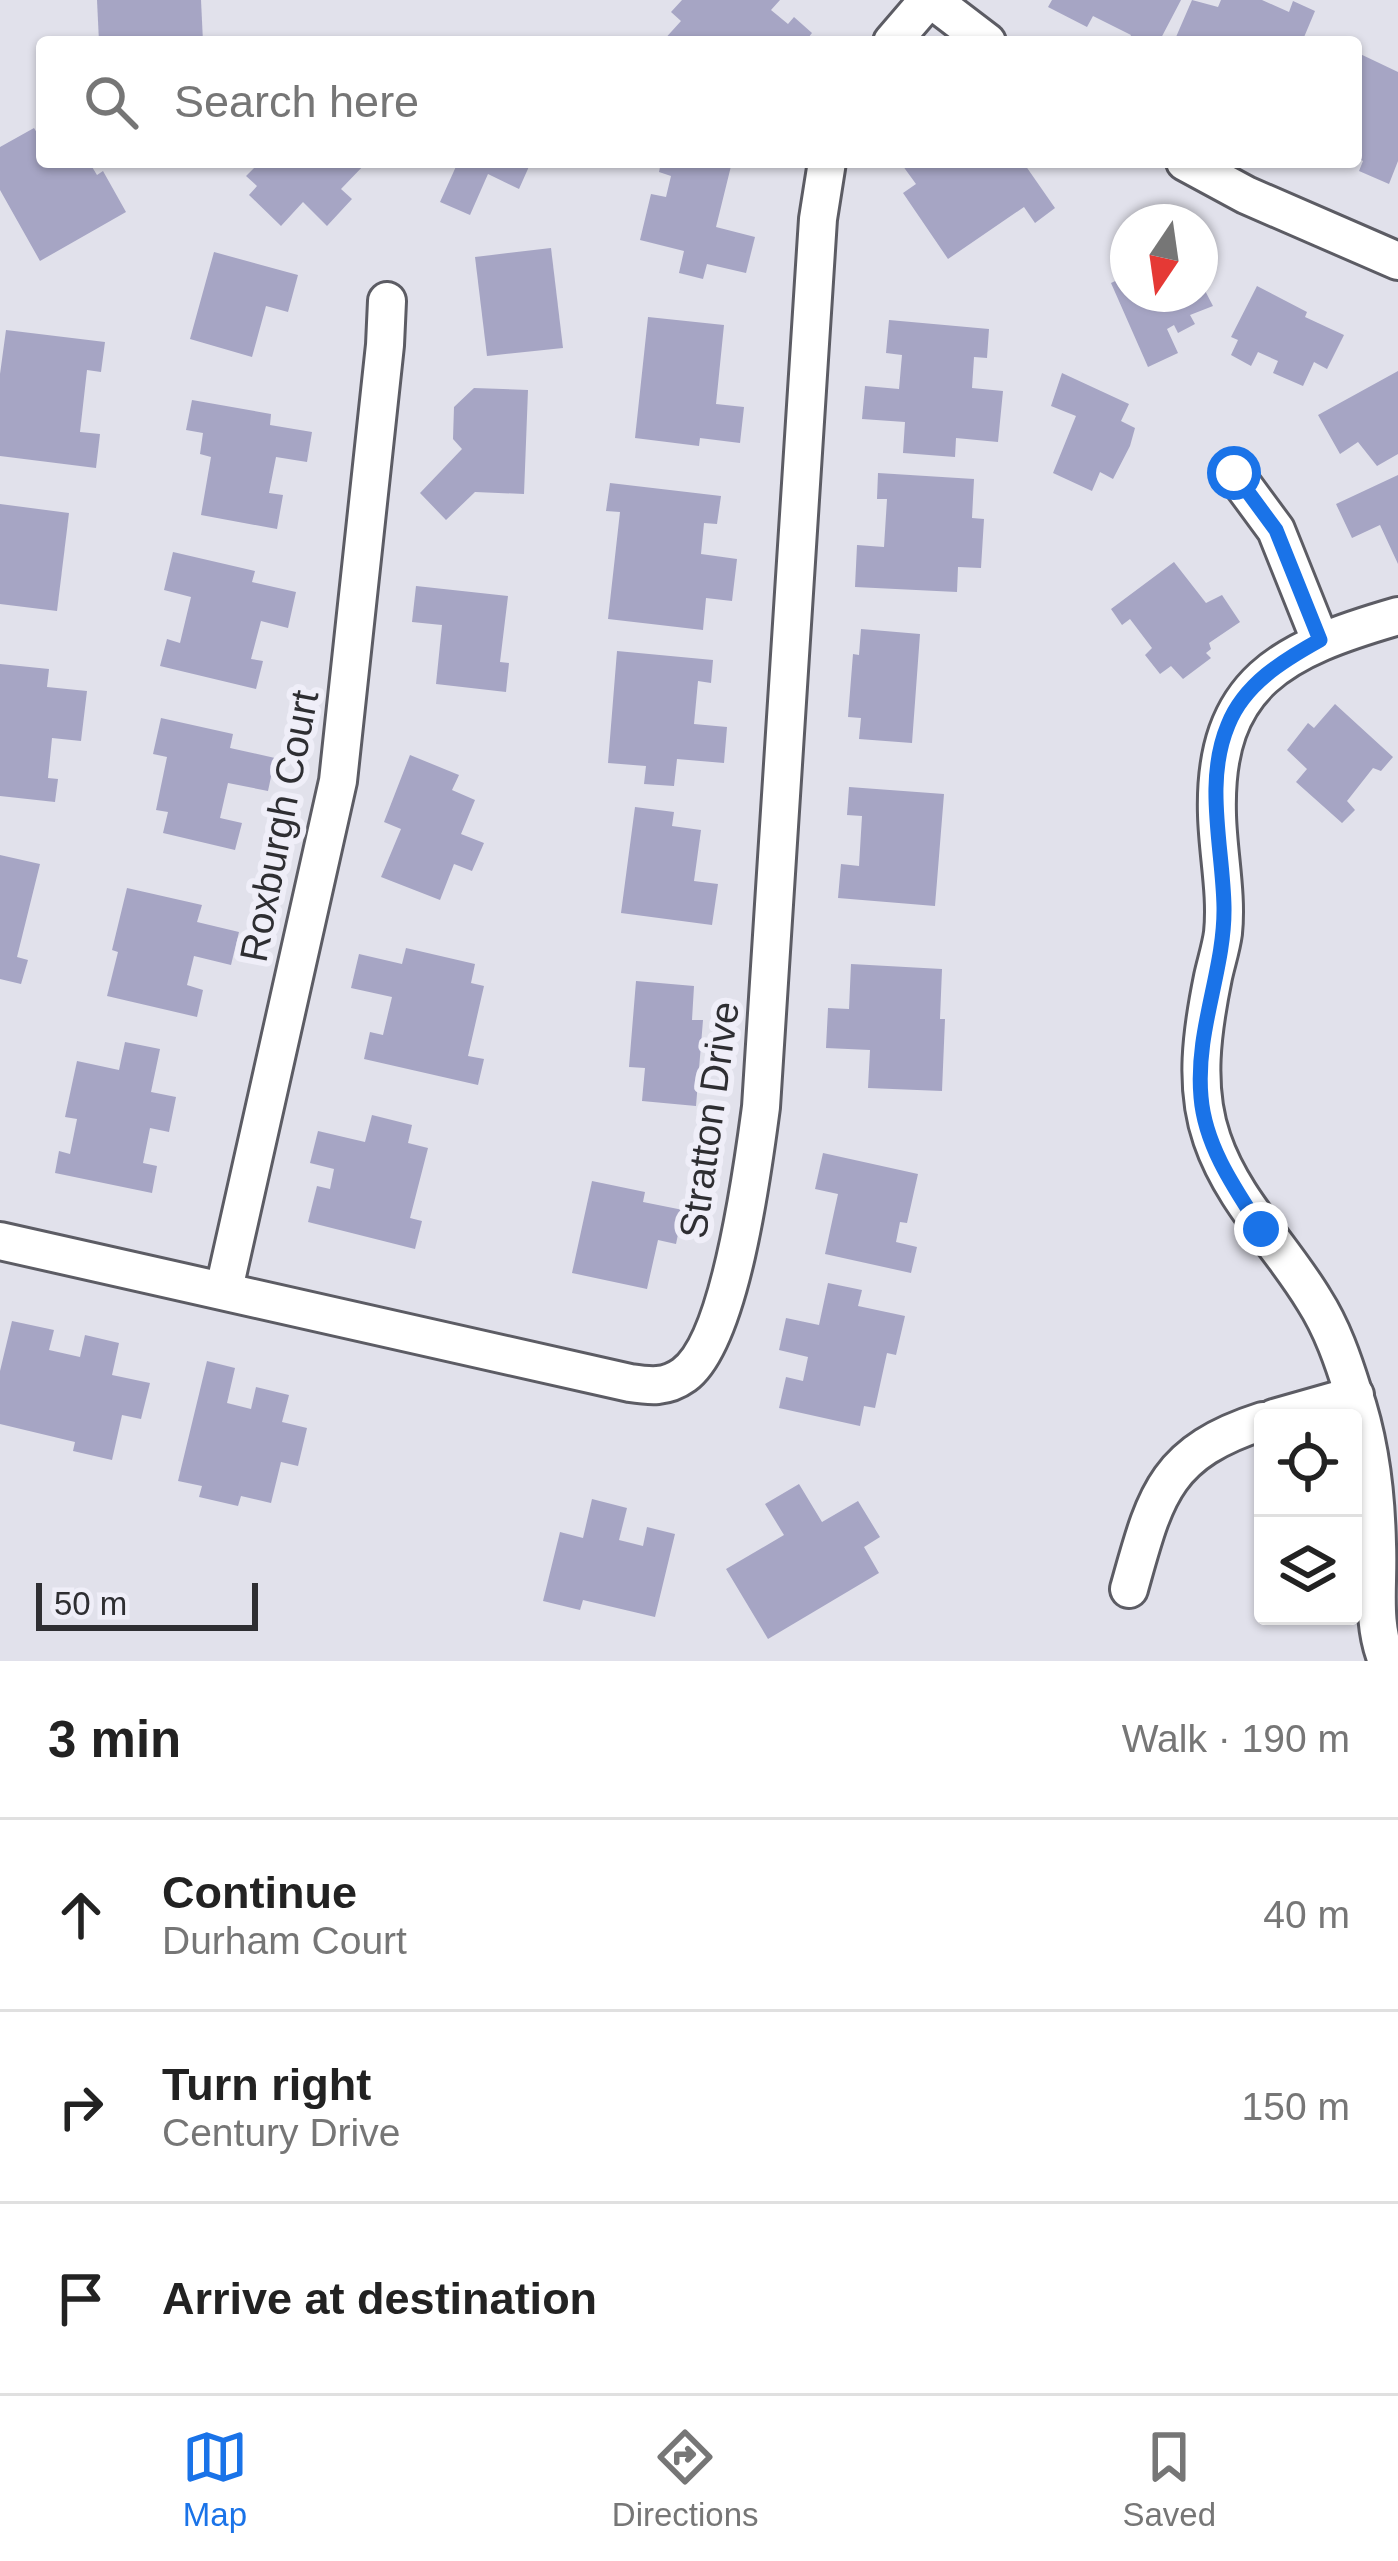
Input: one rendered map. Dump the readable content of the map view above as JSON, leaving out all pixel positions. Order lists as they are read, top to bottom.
{
  "streets": {
    "street": ["Roxburgh Court", "Stratton Drive"]
  },
  "crossings": [
    ["Roxburgh Court", "Stratton Drive"]
  ],
  "scale_bar": "50 m",
  "north": "bottom",
  "page": {
    "search": "Search here",
    "scale": "50 m",
    "heading": ["3 min", "Walk · 190 m"],
    "list": [
      ["Continue", "Durham Court", "40 m"],
      ["Turn right", "Century Drive", "150 m"],
      "Arrive at destination"
    ],
    "nav": ["Map", "Directions", "Saved"]
  }
}
